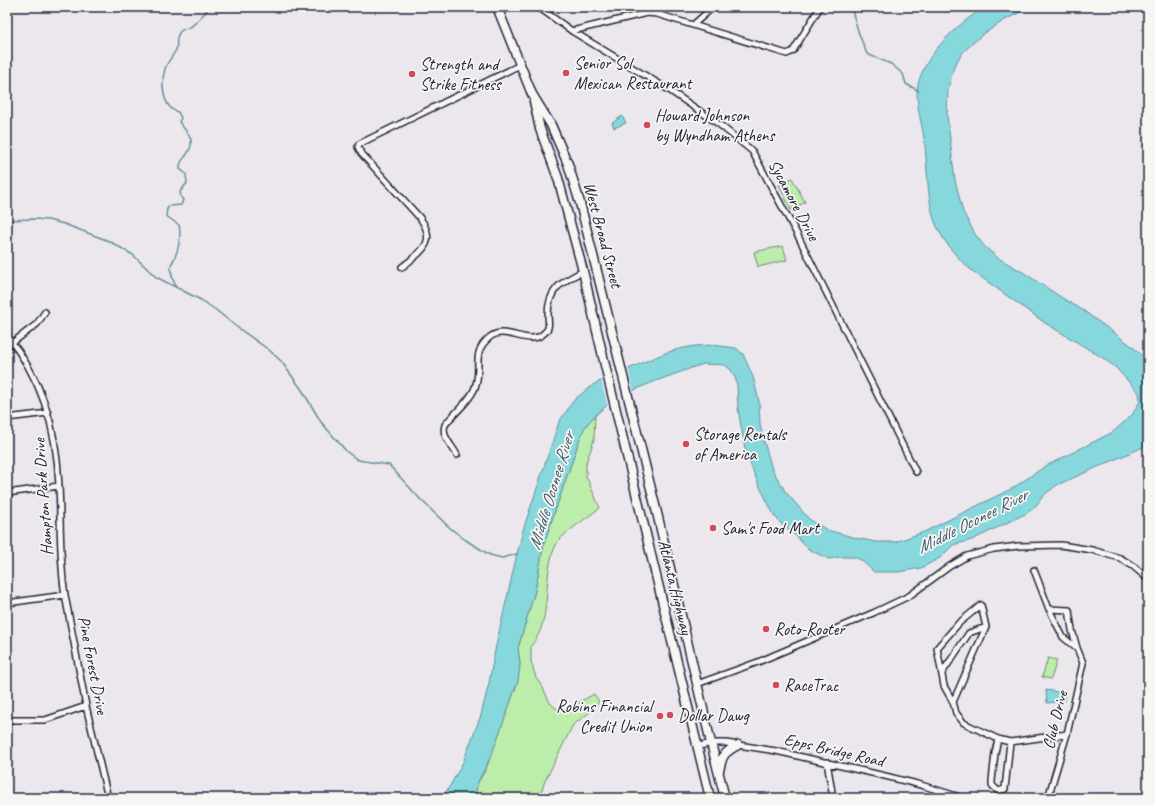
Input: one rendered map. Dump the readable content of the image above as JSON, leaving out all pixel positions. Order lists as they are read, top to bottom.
{
  "streets": {
    "main road": ["West Broad Street", "Atlanta Highway"],
    "street": [
      "Sycamore Drive",
      "Hampton Park Drive",
      "Pine Forest Drive",
      "Club Drive",
      "Epps Bridge Road"
    ]
  },
  "crossings": [
    ["West Broad Street", "Atlanta Highway"],
    ["Hampton Park Drive", "Pine Forest Drive"],
    ["Atlanta Highway", "Epps Bridge Road"]
  ],
  "water": ["Middle Oconee River"],
  "places": [
    "Senior Sol Mexican Restaurant",
    "Strength and Strike Fitness",
    "Howard Johnson by Wyndham Athens",
    "Storage Rentals of America",
    "Sam's Food Mart",
    "Roto-Rooter",
    "RaceTrac",
    "Dollar Dawg",
    "Robins Financial Credit Union"
  ]
}
